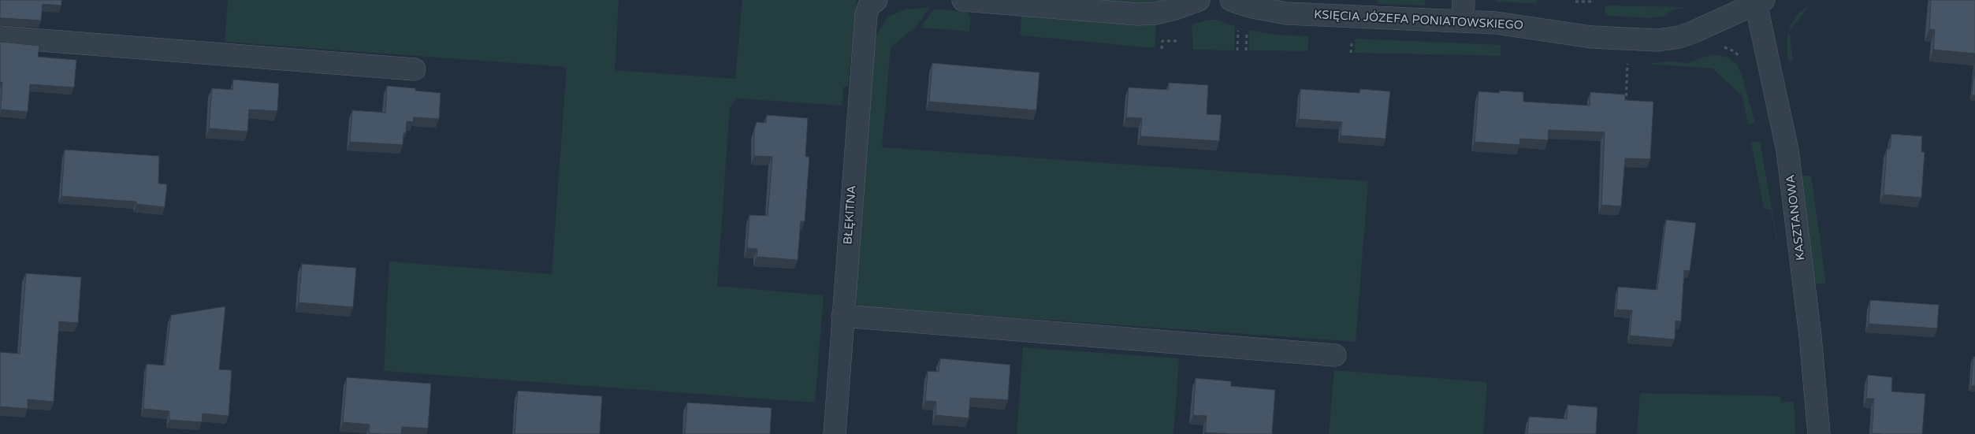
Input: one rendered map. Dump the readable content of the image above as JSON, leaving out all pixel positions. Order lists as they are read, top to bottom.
{
  "streets": {
    "street": ["KSIĘCIA JÓZEFA PONIATOWSKIEGO", "BŁĘKITNA", "KASZTANOWA"]
  },
  "crossings": [
    ["KSIĘCIA JÓZEFA PONIATOWSKIEGO", "KASZTANOWA"]
  ]
}
